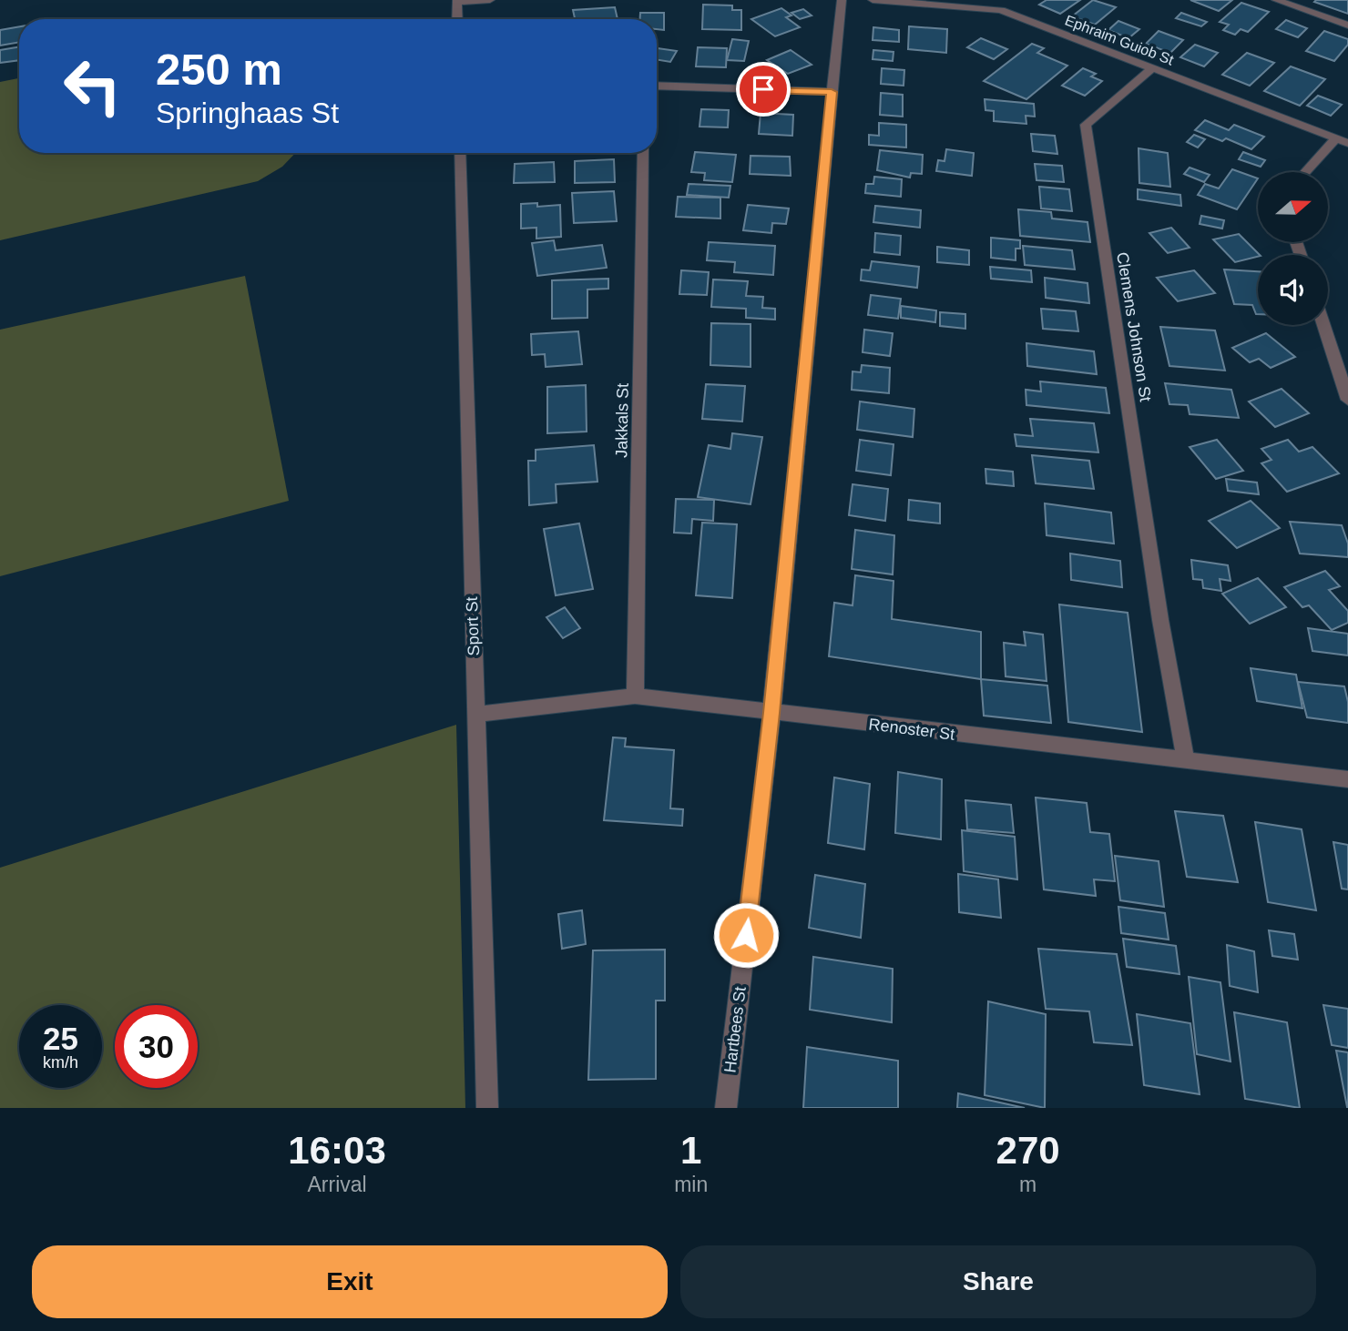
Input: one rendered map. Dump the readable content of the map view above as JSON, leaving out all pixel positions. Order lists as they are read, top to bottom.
{
  "streets": {
    "street": [
      "Ephraim Guiob St",
      "Clemens Johnson St",
      "Jakkals St",
      "Sport St",
      "Renoster St",
      "Hartbees St"
    ]
  },
  "crossings": [
    ["Ephraim Guiob St", "Clemens Johnson St"],
    ["Clemens Johnson St", "Renoster St"],
    ["Jakkals St", "Renoster St"],
    ["Sport St", "Renoster St"],
    ["Renoster St", "Hartbees St"]
  ],
  "north": "right",
  "page": {
    "turn": ["250 m", "Springhaas St"],
    "speed": "25 km/h",
    "limit": "30",
    "eta": [
      "16:03",
      "Arrival",
      "1",
      "min",
      "270",
      "m"
    ],
    "buttons": ["Exit", "Share"]
  }
}
